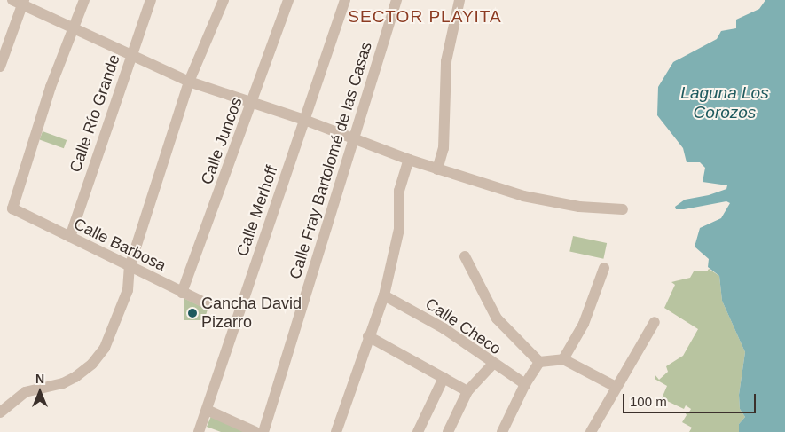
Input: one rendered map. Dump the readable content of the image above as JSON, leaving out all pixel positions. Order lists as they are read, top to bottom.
{
  "streets": {
    "street": [
      "Calle Río Grande",
      "Calle Juncos",
      "Calle Fray Bartolomé de las Casas",
      "Calle Merhoff",
      "Calle Barbosa",
      "Calle Checo"
    ]
  },
  "crossings": [
    ["Calle Río Grande", "Calle Barbosa"],
    ["Calle Juncos", "Calle Barbosa"]
  ],
  "districts": ["SECTOR PLAYITA"],
  "water": ["Laguna Los Corozos"],
  "places": ["Cancha David Pizarro"],
  "scale_bar": "100 m",
  "north": "top"
}
